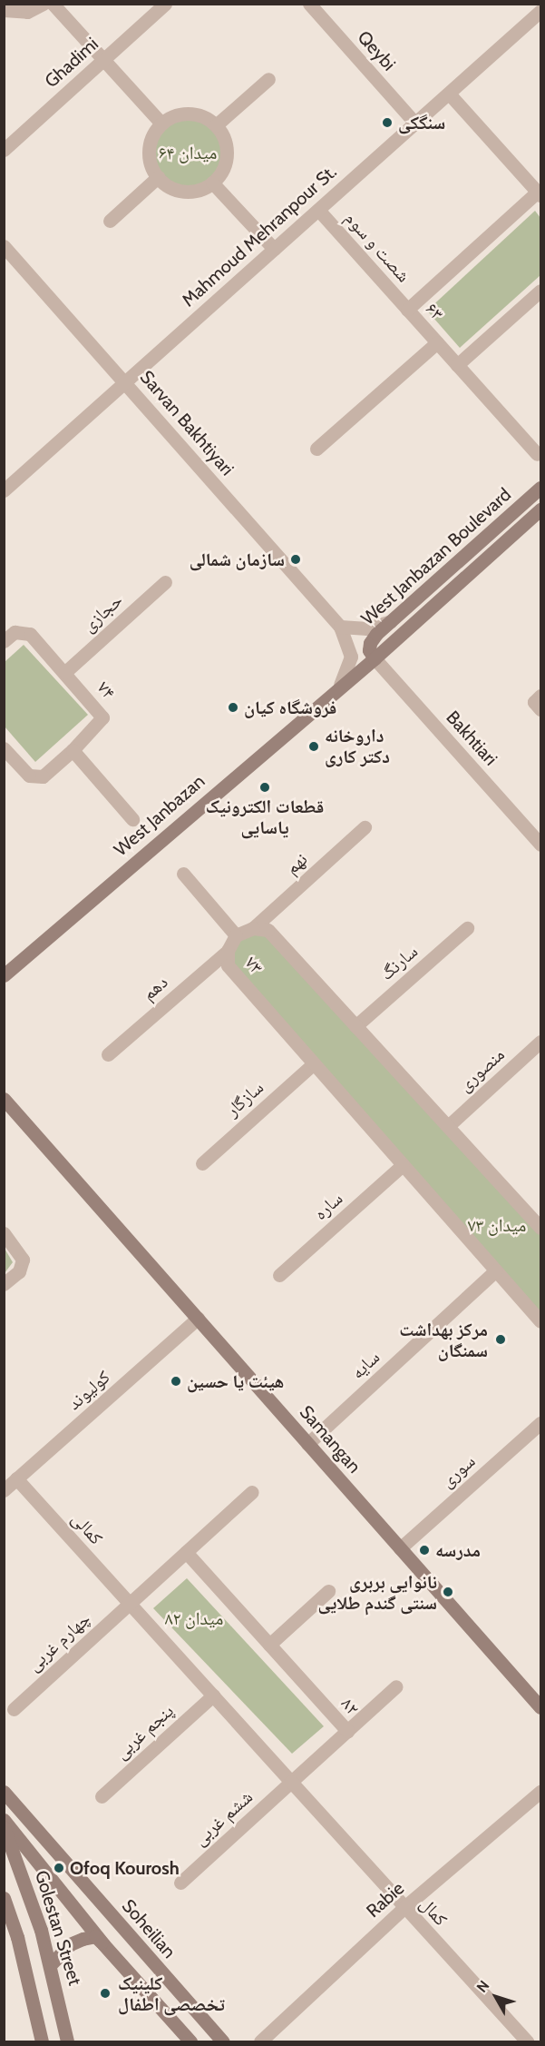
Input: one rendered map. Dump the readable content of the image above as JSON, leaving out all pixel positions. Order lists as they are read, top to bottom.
{
  "streets": {
    "main road": [
      "West Janbazan Boulevard",
      "West Janbazan",
      "Samangan",
      "Golestan Street",
      "Soheilian"
    ],
    "street": [
      "Qeybi",
      "Ghadimi",
      "Mahmoud Mehranpour St.",
      "شصت و سوم",
      "۶۳",
      "Sarvan Bakhtiyari",
      "حجازی",
      "۷۴",
      "Bakhtiari",
      "نهم",
      "سارنگ",
      "۷۳",
      "دهم",
      "منصوری",
      "سازگار",
      "ساره",
      "سایه",
      "کولیوند",
      "سوری",
      "کمالی",
      "چهارم غربی",
      "۸۲",
      "پنجم غربی",
      "ششم غربی",
      "Rabie",
      "کمال"
    ]
  },
  "crossings": [
    ["Qeybi", "Mahmoud Mehranpour St."],
    ["Mahmoud Mehranpour St.", "شصت و سوم"],
    ["Mahmoud Mehranpour St.", "Sarvan Bakhtiyari"],
    ["شصت و سوم", "۶۳"],
    ["Sarvan Bakhtiyari", "West Janbazan"],
    ["West Janbazan Boulevard", "Bakhtiari"],
    ["West Janbazan Boulevard", "West Janbazan"],
    ["حجازی", "۷۴"],
    ["Bakhtiari", "West Janbazan"],
    ["نهم", "۷۳"],
    ["سارنگ", "۷۳"],
    ["۷۳", "دهم"],
    ["۷۳", "منصوری"],
    ["۷۳", "سازگار"],
    ["۷۳", "ساره"],
    ["۷۳", "سایه"],
    ["سایه", "Samangan"],
    ["کولیوند", "Samangan"],
    ["کولیوند", "کمالی"],
    ["Samangan", "سوری"],
    ["کمالی", "چهارم غربی"],
    ["۸۲", "ششم غربی"],
    ["۸۲", "کمال"],
    ["ششم غربی", "کمال"],
    ["Rabie", "کمال"]
  ],
  "parks": ["میدان ۶۴", "میدان ۷۳", "میدان ۸۲"],
  "places": [
    "سنگکی",
    "سازمان شمالی",
    "فروشگاه کیان",
    "داروخانه دکتر کاری",
    "قطعات الکترونیک یاسایی",
    "مرکز بهداشت سمنگان",
    "هیئت یا حسین",
    "مدرسه",
    "نانوایی بربری سنتی گندم طلایی",
    "Ofoq Kourosh",
    "کلینیک تخصصی اطفال"
  ],
  "north": "top left"
}
